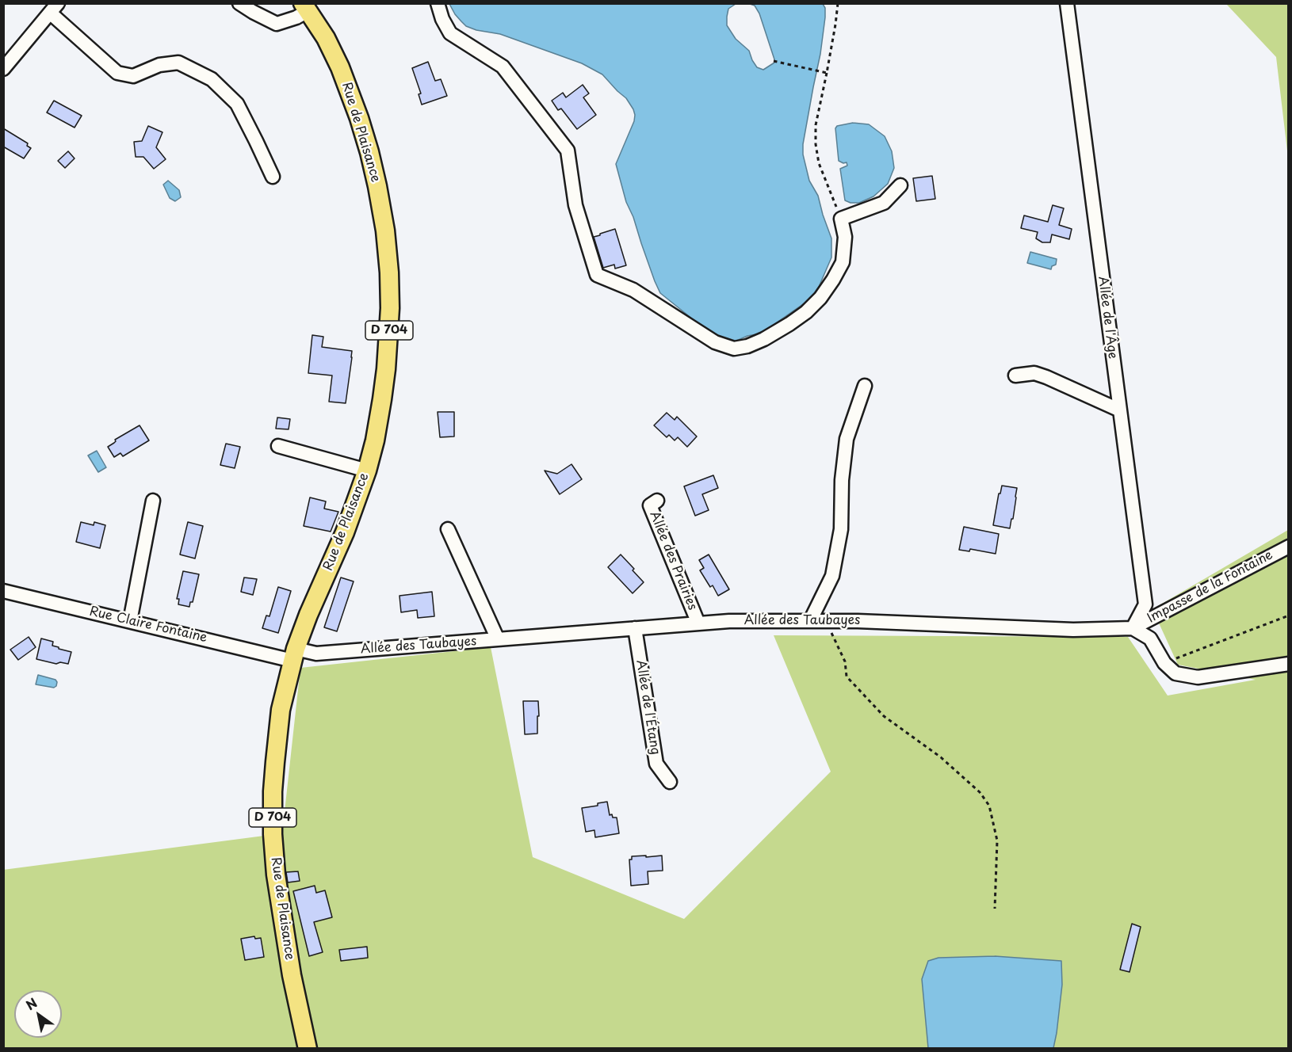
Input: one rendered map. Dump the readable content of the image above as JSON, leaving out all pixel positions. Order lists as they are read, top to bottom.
{
  "streets": {
    "main road": ["Rue de Plaisance", "D 704"],
    "street": [
      "Allée de l'Âge",
      "Allée des Prairies",
      "Impasse de la Fontaine",
      "Allée des Taubayes",
      "Rue Claire Fontaine",
      "Allée de l'Étang"
    ]
  },
  "crossings": [
    ["Rue de Plaisance", "Allée des Taubayes"],
    ["Rue de Plaisance", "Rue Claire Fontaine"],
    ["Allée de l'Âge", "Impasse de la Fontaine"],
    ["Allée de l'Âge", "Allée des Taubayes"],
    ["Allée des Prairies", "Allée des Taubayes"],
    ["Impasse de la Fontaine", "Allée des Taubayes"],
    ["Allée des Taubayes", "Rue Claire Fontaine"],
    ["Allée des Taubayes", "Allée de l'Étang"]
  ],
  "north": "top left"
}
